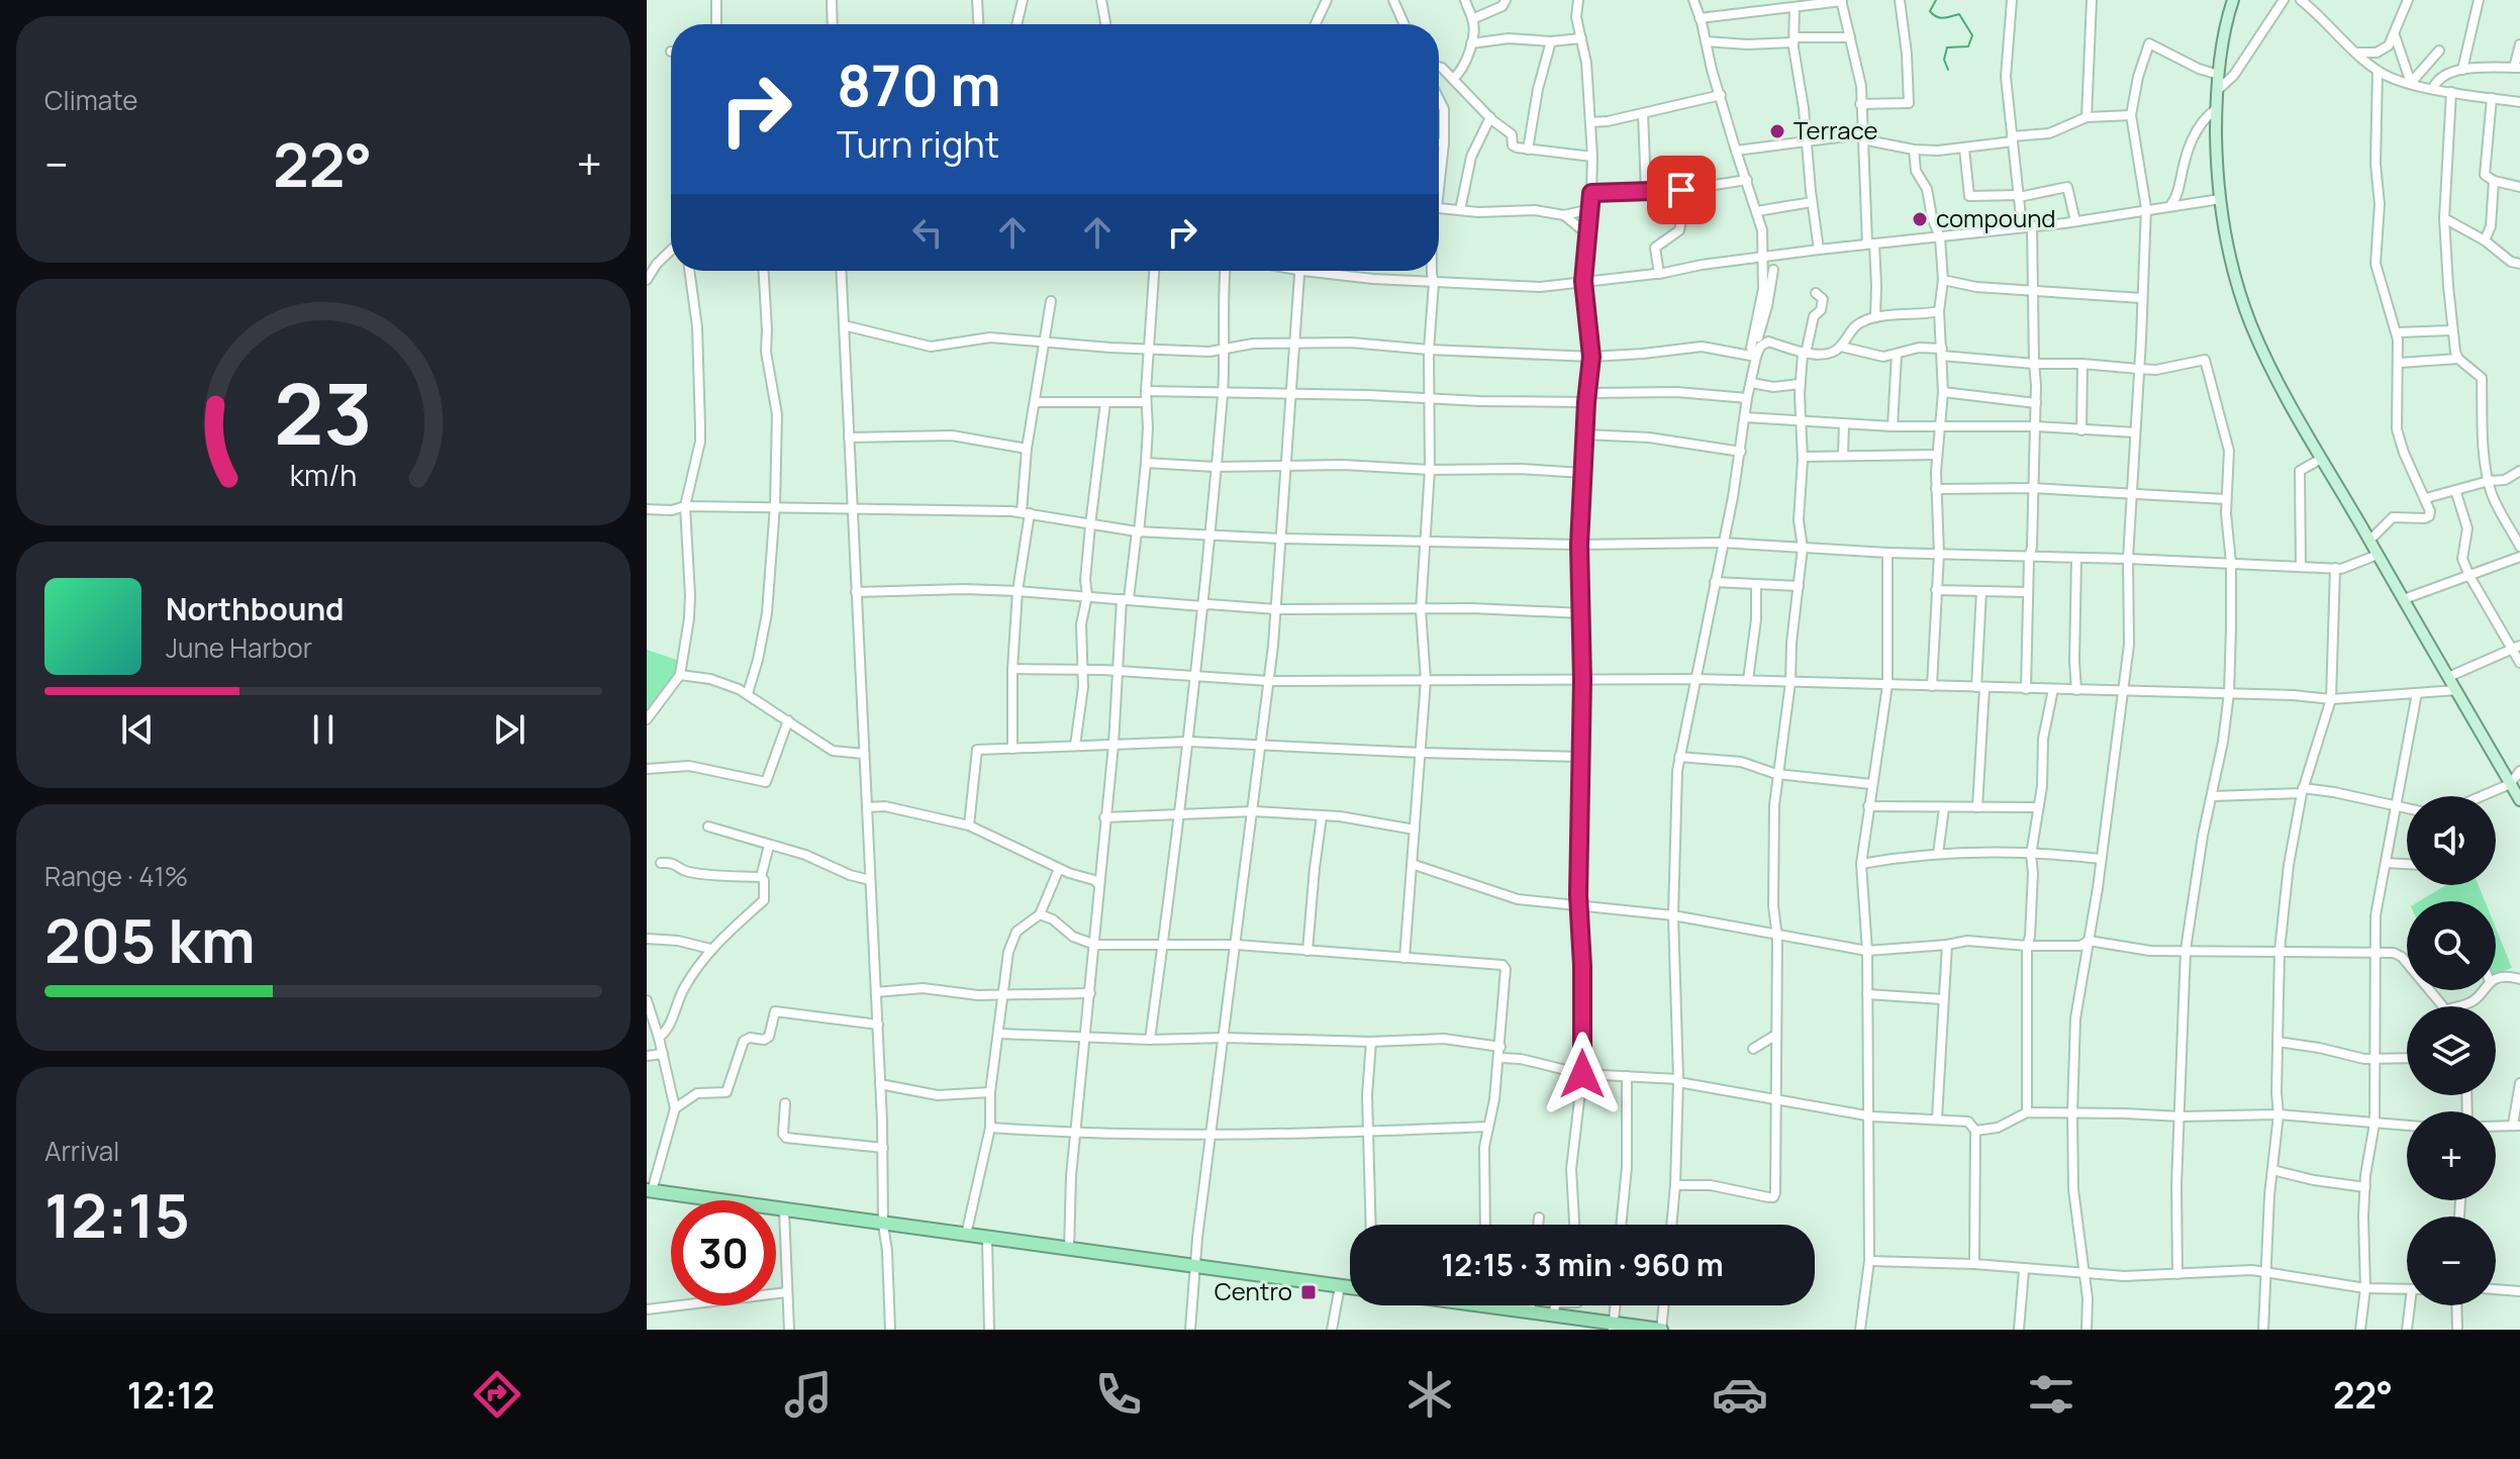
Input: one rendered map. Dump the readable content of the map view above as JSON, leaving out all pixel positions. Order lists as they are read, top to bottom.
{
  "places": {
    "other": ["Terrace", "compound"],
    "transit": ["Centro"]
  },
  "page": {
    "tile": [
      "Climate",
      ["Range · 41%", "205 km"],
      ["Arrival", "12:15"]
    ],
    "turn": ["870 m", "Turn right"],
    "heat": ["−", "22°", "+"],
    "song": ["Northbound", "June Harbor"],
    "map_buttons": ["+", "−"],
    "limit": "30",
    "trip": "12:15 · 3 min · 960 m",
    "tabs": ["12:12", "22°"],
    "gauge": ["23", "km/h"]
  }
}
